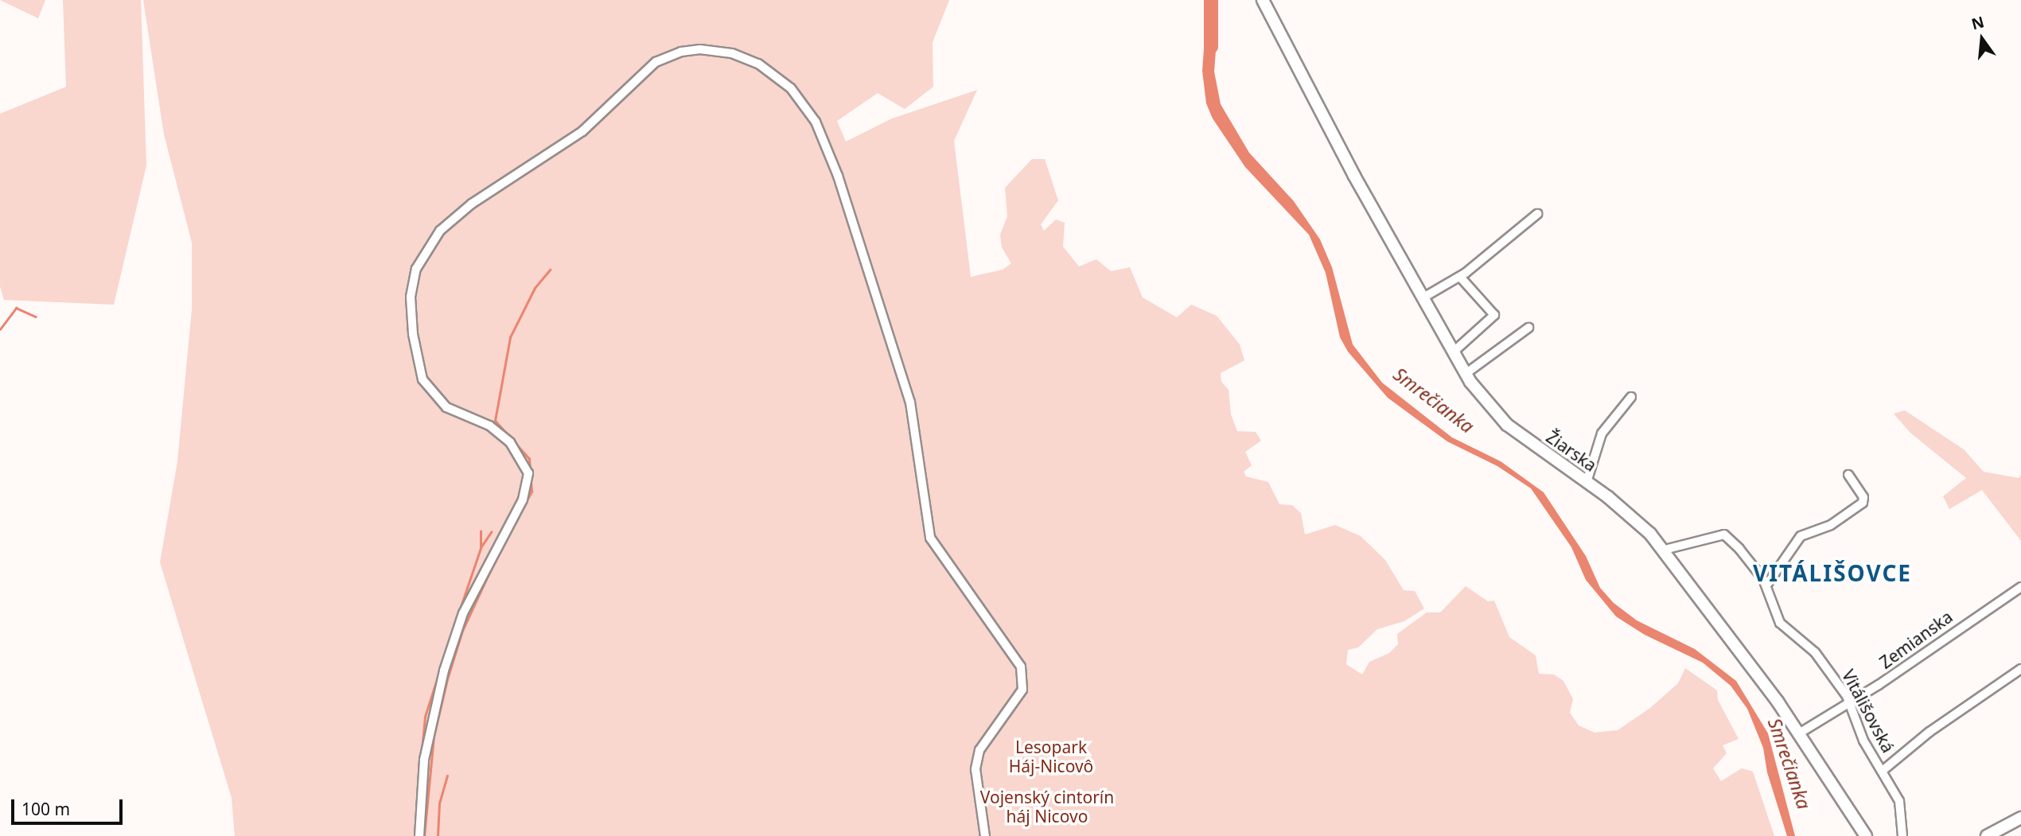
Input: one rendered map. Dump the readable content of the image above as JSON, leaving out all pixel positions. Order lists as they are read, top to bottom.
{
  "streets": {
    "street": ["Žiarska", "Zemianska", "Vitálišovská"]
  },
  "crossings": [
    ["Žiarska", "Zemianska"],
    ["Žiarska", "Vitálišovská"],
    ["Zemianska", "Vitálišovská"]
  ],
  "districts": ["VITÁLIŠOVCE"],
  "water": ["Smrečianka"],
  "parks": ["Lesopark Háj-Nicovô", "Vojenský cintorín háj Nicovo"],
  "scale_bar": "100 m",
  "north": "top"
}
